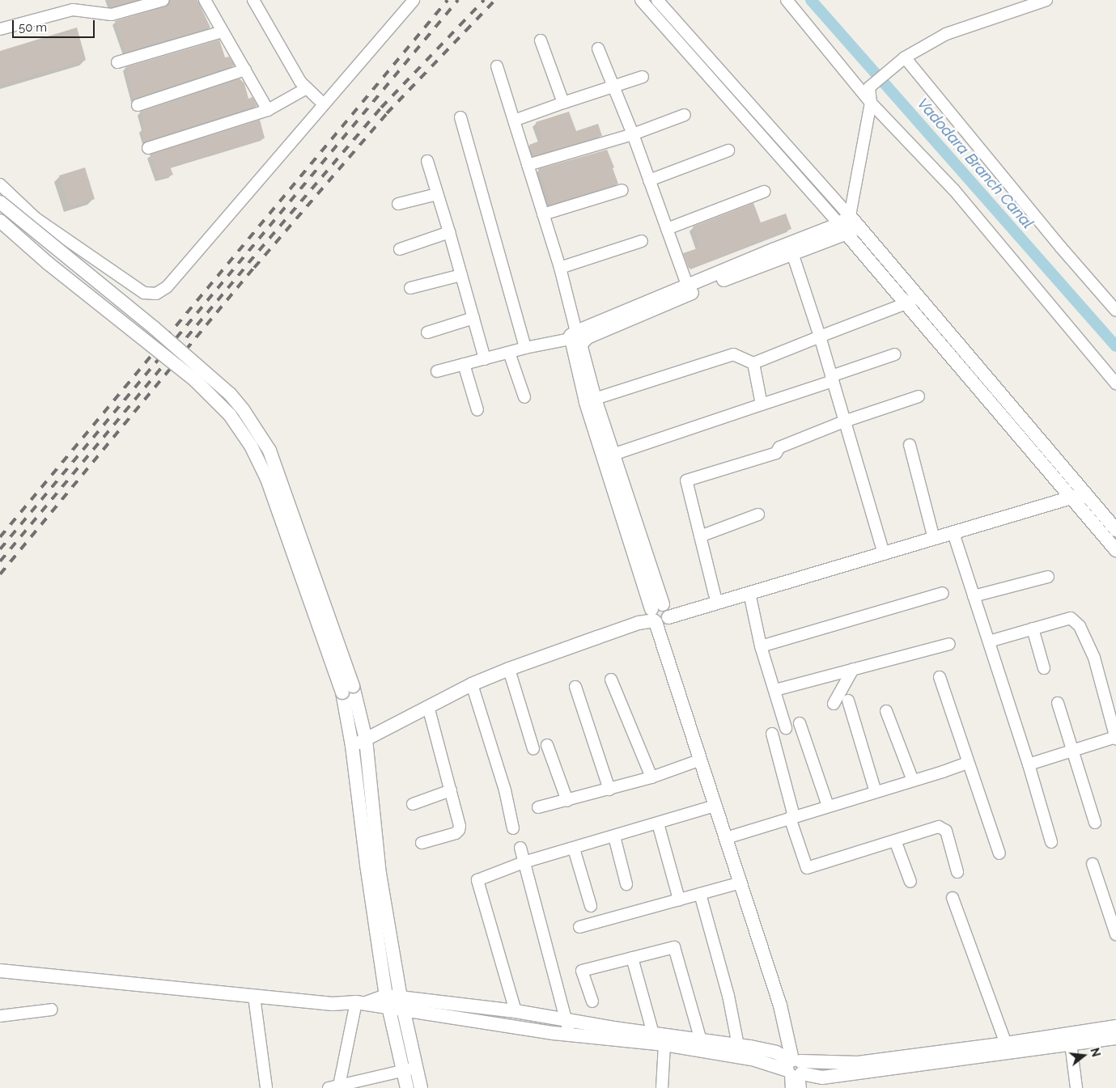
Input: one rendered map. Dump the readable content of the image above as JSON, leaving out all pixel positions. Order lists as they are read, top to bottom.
{
  "water": ["Vadodara Branch Canal"],
  "scale_bar": "50 m",
  "north": "right"
}
